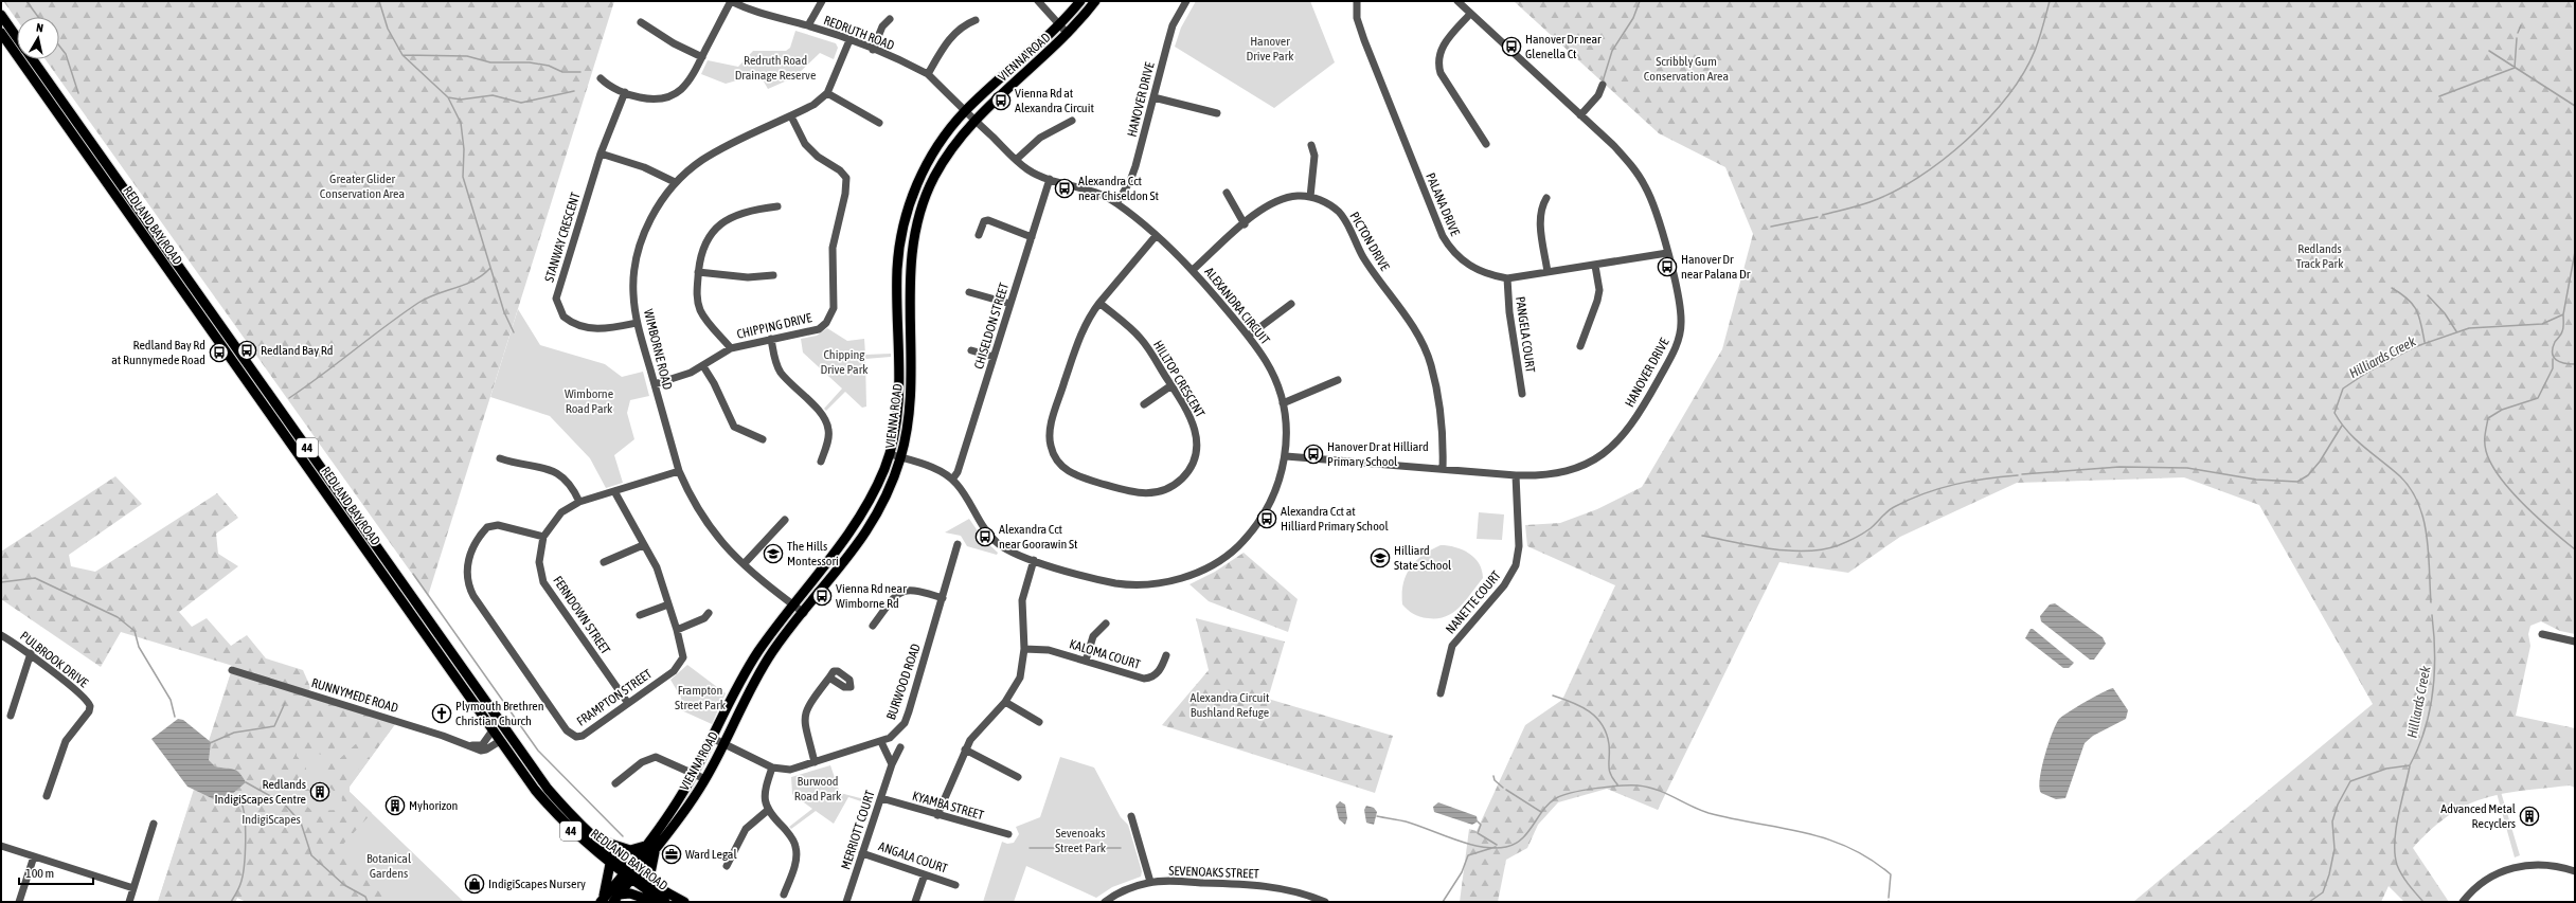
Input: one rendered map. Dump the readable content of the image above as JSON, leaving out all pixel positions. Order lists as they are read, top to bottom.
{
  "streets": {
    "main road": ["VIENNA ROAD", "REDLAND BAY ROAD", "44"],
    "street": [
      "REDRUTH ROAD",
      "HANOVER DRIVE",
      "PALANA DRIVE",
      "STANWAY CRESCENT",
      "PICTON DRIVE",
      "ALEXANDRA CIRCUIT",
      "CHIPPING DRIVE",
      "CHISELDON STREET",
      "PANGELA COURT",
      "WIMBORNE ROAD",
      "HILLTOP CRESCENT",
      "NANETTE COURT",
      "FERNDOWN STREET",
      "KALOMA COURT",
      "PULBROOK DRIVE",
      "BURWOOD ROAD",
      "RUNNYMEDE ROAD",
      "FRAMPTON STREET",
      "KYAMBA STREET",
      "MERRIOTT COURT",
      "ANGALA COURT",
      "SEVENOAKS STREET"
    ]
  },
  "crossings": [
    ["REDRUTH ROAD", "VIENNA ROAD"],
    ["REDRUTH ROAD", "ALEXANDRA CIRCUIT"],
    ["REDRUTH ROAD", "WIMBORNE ROAD"],
    ["VIENNA ROAD", "REDLAND BAY ROAD"],
    ["VIENNA ROAD", "ALEXANDRA CIRCUIT"],
    ["VIENNA ROAD", "WIMBORNE ROAD"],
    ["VIENNA ROAD", "BURWOOD ROAD"],
    ["HANOVER DRIVE", "PALANA DRIVE"],
    ["HANOVER DRIVE", "PICTON DRIVE"],
    ["HANOVER DRIVE", "ALEXANDRA CIRCUIT"],
    ["HANOVER DRIVE", "NANETTE COURT"],
    ["PALANA DRIVE", "PANGELA COURT"],
    ["REDLAND BAY ROAD", "RUNNYMEDE ROAD"],
    ["STANWAY CRESCENT", "WIMBORNE ROAD"],
    ["PICTON DRIVE", "ALEXANDRA CIRCUIT"],
    ["ALEXANDRA CIRCUIT", "CHISELDON STREET"],
    ["ALEXANDRA CIRCUIT", "HILLTOP CRESCENT"],
    ["CHIPPING DRIVE", "WIMBORNE ROAD"],
    ["WIMBORNE ROAD", "FERNDOWN STREET"],
    ["FERNDOWN STREET", "FRAMPTON STREET"],
    ["KYAMBA STREET", "MERRIOTT COURT"],
    ["MERRIOTT COURT", "ANGALA COURT"]
  ],
  "water": ["Hilliards Creek"],
  "parks": [
    "Hanover Drive Park",
    "Redruth Road Drainage Reserve",
    "Scribbly Gum Conservation Area",
    "Greater Glider Conservation Area",
    "Redlands Track Park",
    "Chipping Drive Park",
    "Wimborne Road Park",
    "Frampton Street Park",
    "Alexandra Circuit Bushland Refuge",
    "Burwood Road Park",
    "IndigiScapes",
    "Sevenoaks Street Park",
    "Botanical Gardens"
  ],
  "places": {
    "bus stop": [
      "Hanover Dr near Glenella Ct",
      "Vienna Rd at Alexandra Circuit",
      "Alexandra Cct near Chiseldon St",
      "Hanover Dr near Palana Dr",
      "Redland Bay Rd",
      "Redland Bay Rd at Runnymede Road",
      "Hanover Dr at Hilliard Primary School",
      "Alexandra Cct at Hilliard Primary School",
      "Alexandra Cct near Goorawin St",
      "Vienna Rd near Wimborne Rd"
    ],
    "school or university": ["The Hills Montessori", "Hilliard State School"],
    "church": ["Plymouth Brethren Christian Church"],
    "building": ["Redlands IndigiScapes Centre", "Myhorizon", "Advanced Metal Recyclers"],
    "office": ["Ward Legal"],
    "shop": ["IndigiScapes Nursery"]
  },
  "scale_bar": "100 m",
  "north": "top"
}
